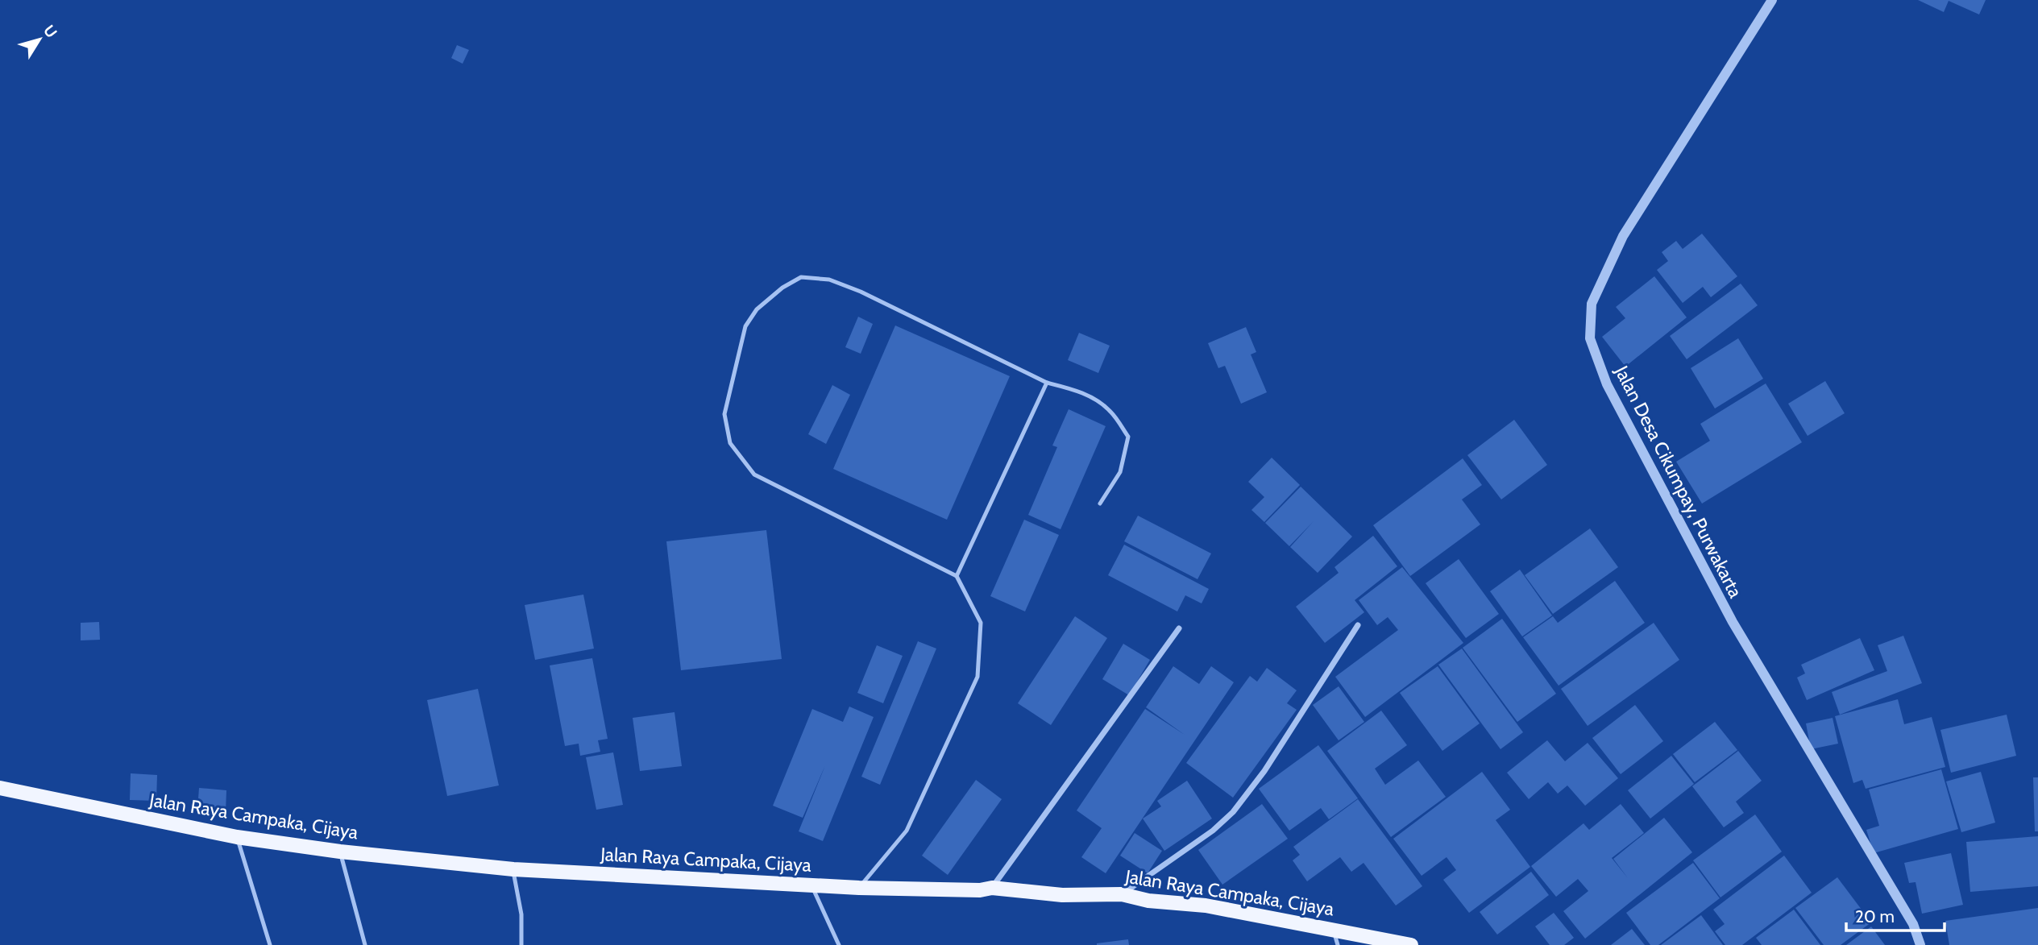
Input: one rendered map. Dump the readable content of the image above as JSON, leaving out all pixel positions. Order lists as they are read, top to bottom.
{
  "streets": {
    "main road": ["Jalan Raya Campaka, Cijaya"],
    "street": ["Jalan Desa Cikumpay, Purwakarta"]
  },
  "scale_bar": "20 m",
  "north": "top right"
}
